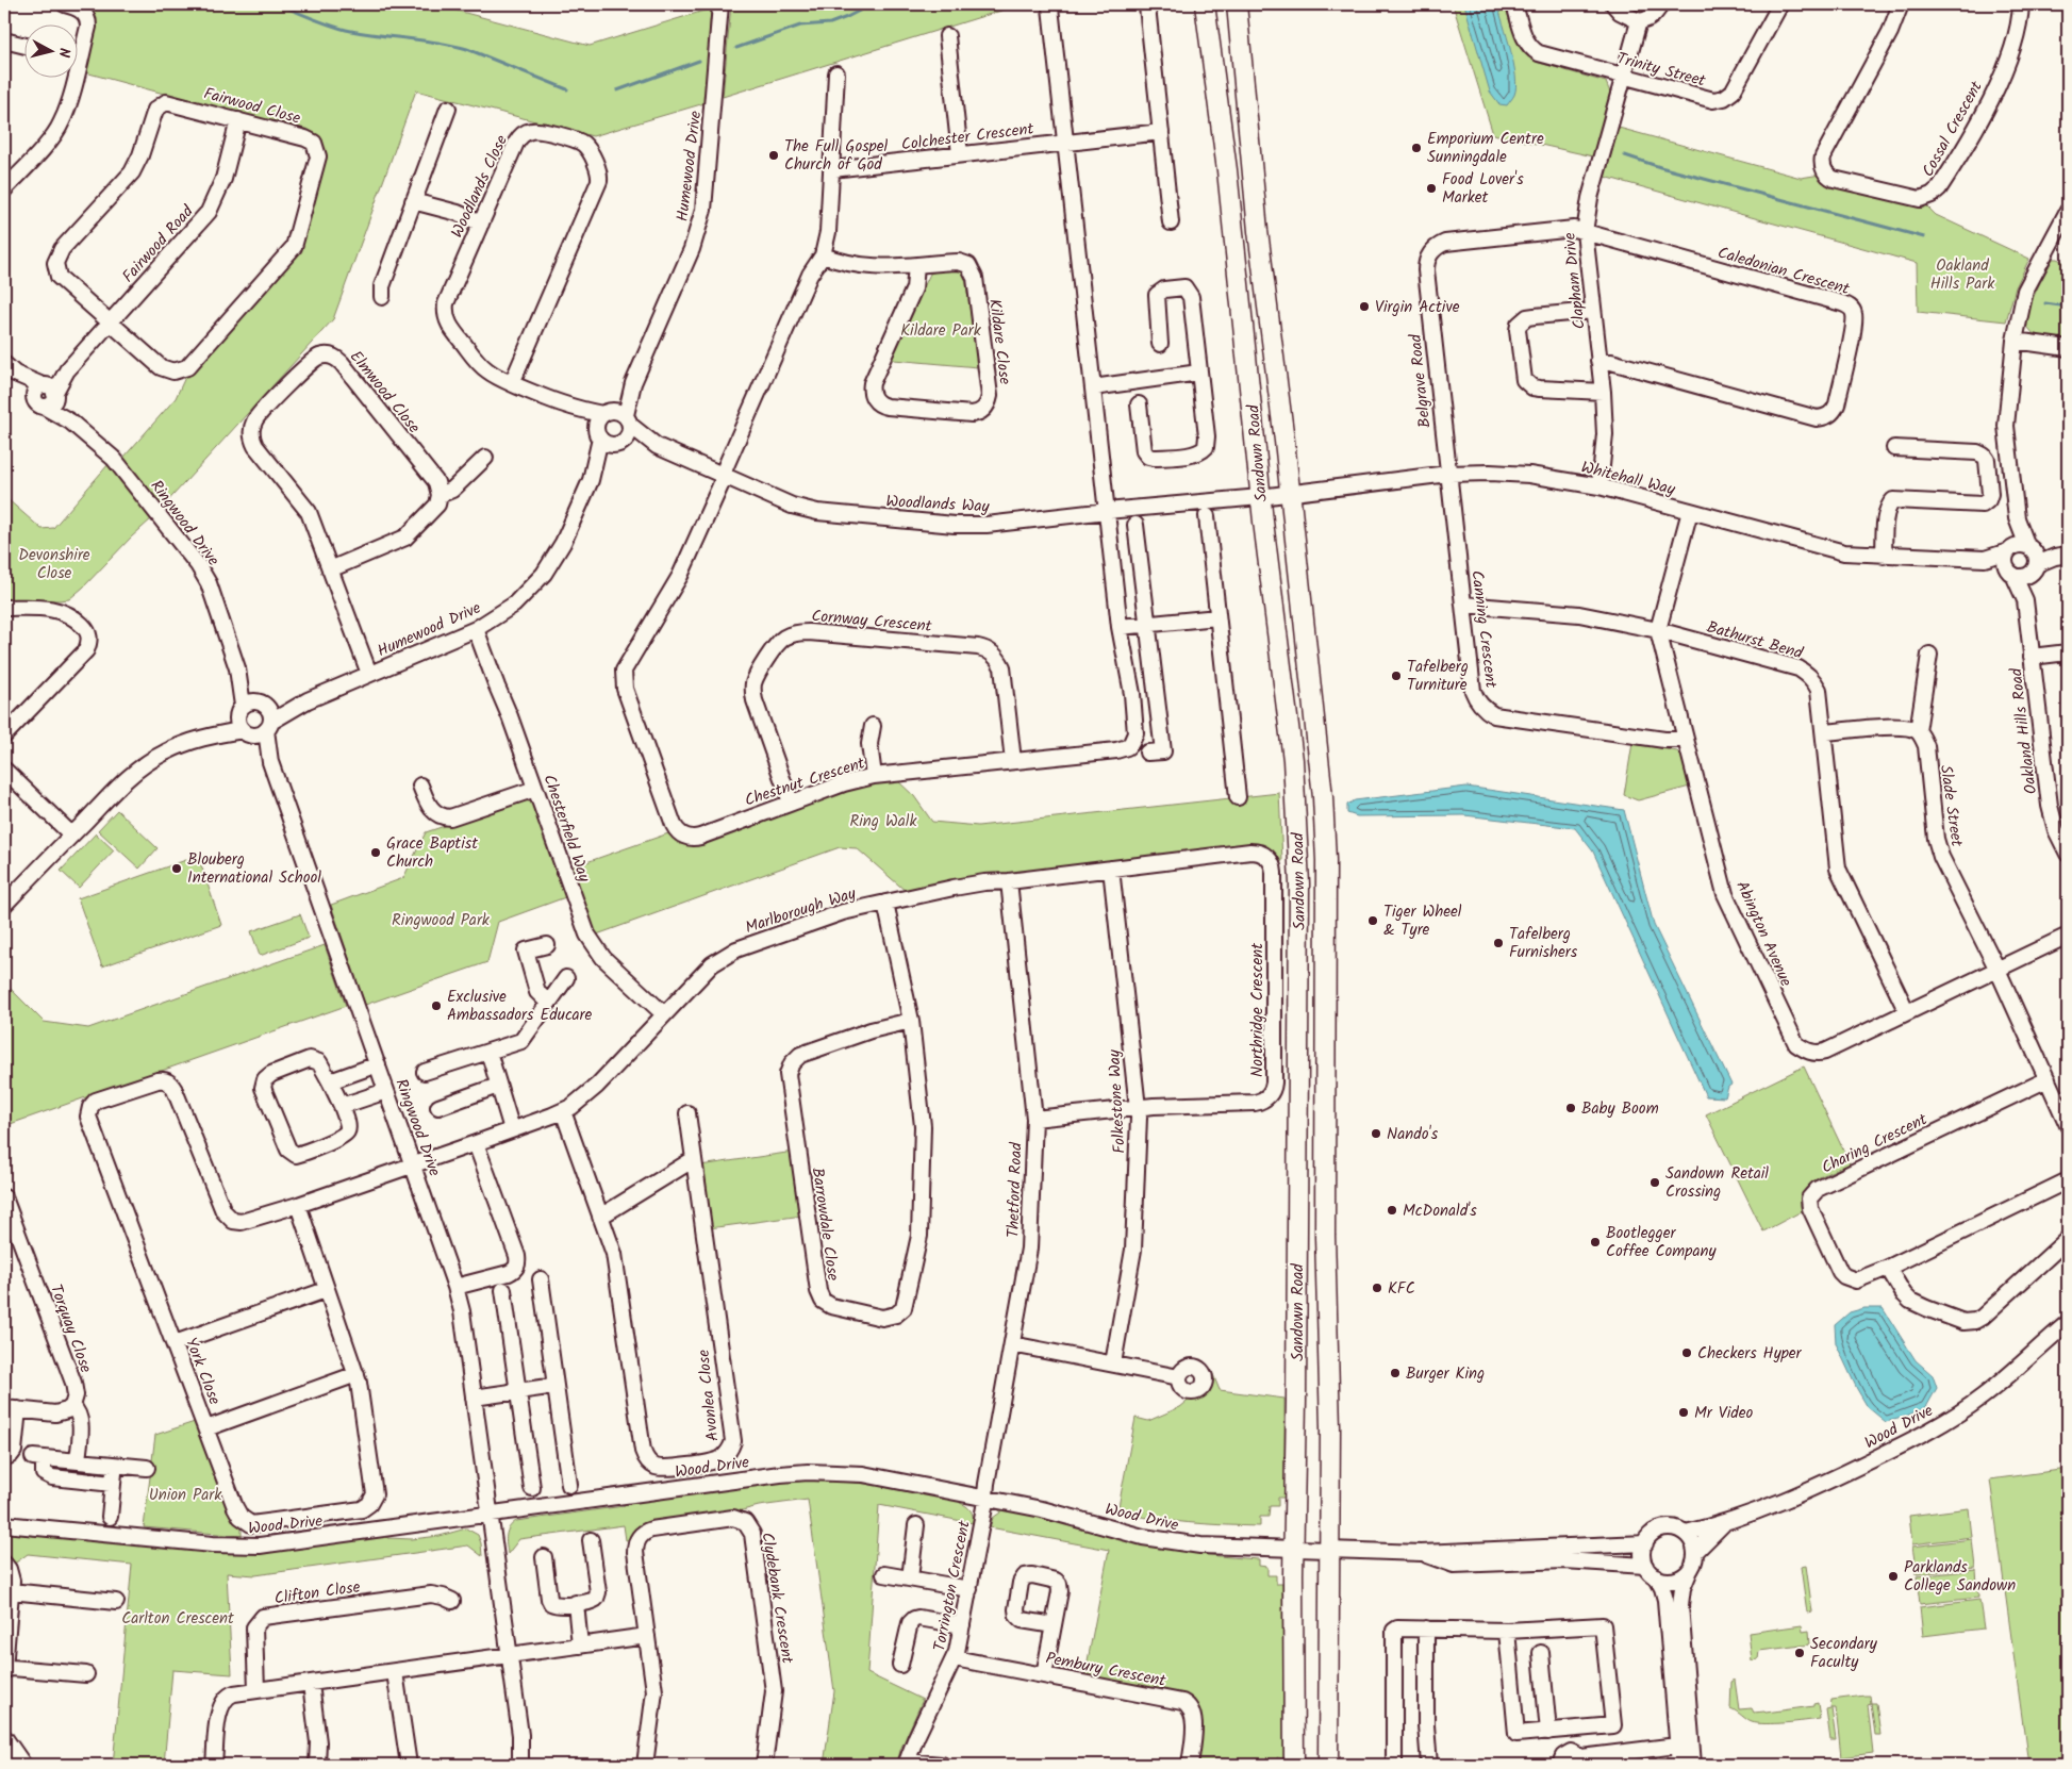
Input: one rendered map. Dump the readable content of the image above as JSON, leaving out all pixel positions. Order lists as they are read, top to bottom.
{
  "streets": {
    "main road": ["Sandown Road"],
    "street": [
      "Trinity Street",
      "Fairwood Close",
      "Cossal Crescent",
      "Colchester Crescent",
      "Humewood Drive",
      "Woodlands Close",
      "Fairwood Road",
      "Caledonian Crescent",
      "Clapham Drive",
      "Kildare Close",
      "Belgrave Road",
      "Elmwood Close",
      "Whitehall Way",
      "Woodlands Way",
      "Ringwood Drive",
      "Cornway Crescent",
      "Canning Crescent",
      "Bathurst Bend",
      "Oakland Hills Road",
      "Chestnut Crescent",
      "Slade Street",
      "Chesterfield Way",
      "Marlborough Way",
      "Abington Avenue",
      "Northridge Crescent",
      "Folkestone Way",
      "Charing Crescent",
      "Thetford Road",
      "Barrowdale Close",
      "Torquay Close",
      "York Close",
      "Avonlea Close",
      "Wood Drive",
      "Torrington Crescent",
      "Clifton Close",
      "Clydebank Crescent",
      "Pembury Crescent"
    ]
  },
  "crossings": [
    ["Trinity Street", "Clapham Drive"],
    ["Fairwood Close", "Fairwood Road"],
    ["Humewood Drive", "Woodlands Close"],
    ["Humewood Drive", "Elmwood Close"],
    ["Humewood Drive", "Woodlands Way"],
    ["Humewood Drive", "Ringwood Drive"],
    ["Humewood Drive", "Chesterfield Way"],
    ["Woodlands Close", "Woodlands Way"],
    ["Fairwood Road", "Ringwood Drive"],
    ["Caledonian Crescent", "Clapham Drive"],
    ["Caledonian Crescent", "Belgrave Road"],
    ["Clapham Drive", "Belgrave Road"],
    ["Clapham Drive", "Whitehall Way"],
    ["Belgrave Road", "Whitehall Way"],
    ["Belgrave Road", "Canning Crescent"],
    ["Sandown Road", "Whitehall Way"],
    ["Sandown Road", "Woodlands Way"],
    ["Sandown Road", "Wood Drive"],
    ["Whitehall Way", "Woodlands Way"],
    ["Whitehall Way", "Canning Crescent"],
    ["Whitehall Way", "Oakland Hills Road"],
    ["Whitehall Way", "Abington Avenue"],
    ["Woodlands Way", "Chestnut Crescent"],
    ["Ringwood Drive", "Marlborough Way"],
    ["Ringwood Drive", "York Close"],
    ["Ringwood Drive", "Wood Drive"],
    ["Cornway Crescent", "Chestnut Crescent"],
    ["Canning Crescent", "Bathurst Bend"],
    ["Canning Crescent", "Abington Avenue"],
    ["Bathurst Bend", "Abington Avenue"],
    ["Slade Street", "Abington Avenue"],
    ["Chesterfield Way", "Marlborough Way"],
    ["Marlborough Way", "Northridge Crescent"],
    ["Marlborough Way", "Folkestone Way"],
    ["Marlborough Way", "Thetford Road"],
    ["Marlborough Way", "Barrowdale Close"],
    ["Marlborough Way", "York Close"],
    ["Marlborough Way", "Avonlea Close"],
    ["Northridge Crescent", "Folkestone Way"],
    ["Thetford Road", "Wood Drive"],
    ["Thetford Road", "Torrington Crescent"],
    ["Wood Drive", "Torrington Crescent"],
    ["Torrington Crescent", "Pembury Crescent"]
  ],
  "parks": [
    "Oakland Hills Park",
    "Kildare Park",
    "Devonshire Close",
    "Ring Walk",
    "Ringwood Park",
    "Union Park",
    "Carlton Crescent"
  ],
  "places": [
    "Emporium Centre Sunningdale",
    "The Full Gospel Church of God",
    "Food Lover's Market",
    "Virgin Active",
    "Tafelberg Turniture",
    "Grace Baptist Church",
    "Blouberg International School",
    "Tiger Wheel & Tyre",
    "Tafelberg Furnishers",
    "Exclusive Ambassadors Educare",
    "Baby Boom",
    "Nando's",
    "Sandown Retail Crossing",
    "McDonald's",
    "Bootlegger Coffee Company",
    "KFC",
    "Checkers Hyper",
    "Burger King",
    "Mr Video",
    "Parklands College Sandown",
    "Secondary Faculty"
  ],
  "north": "right"
}
